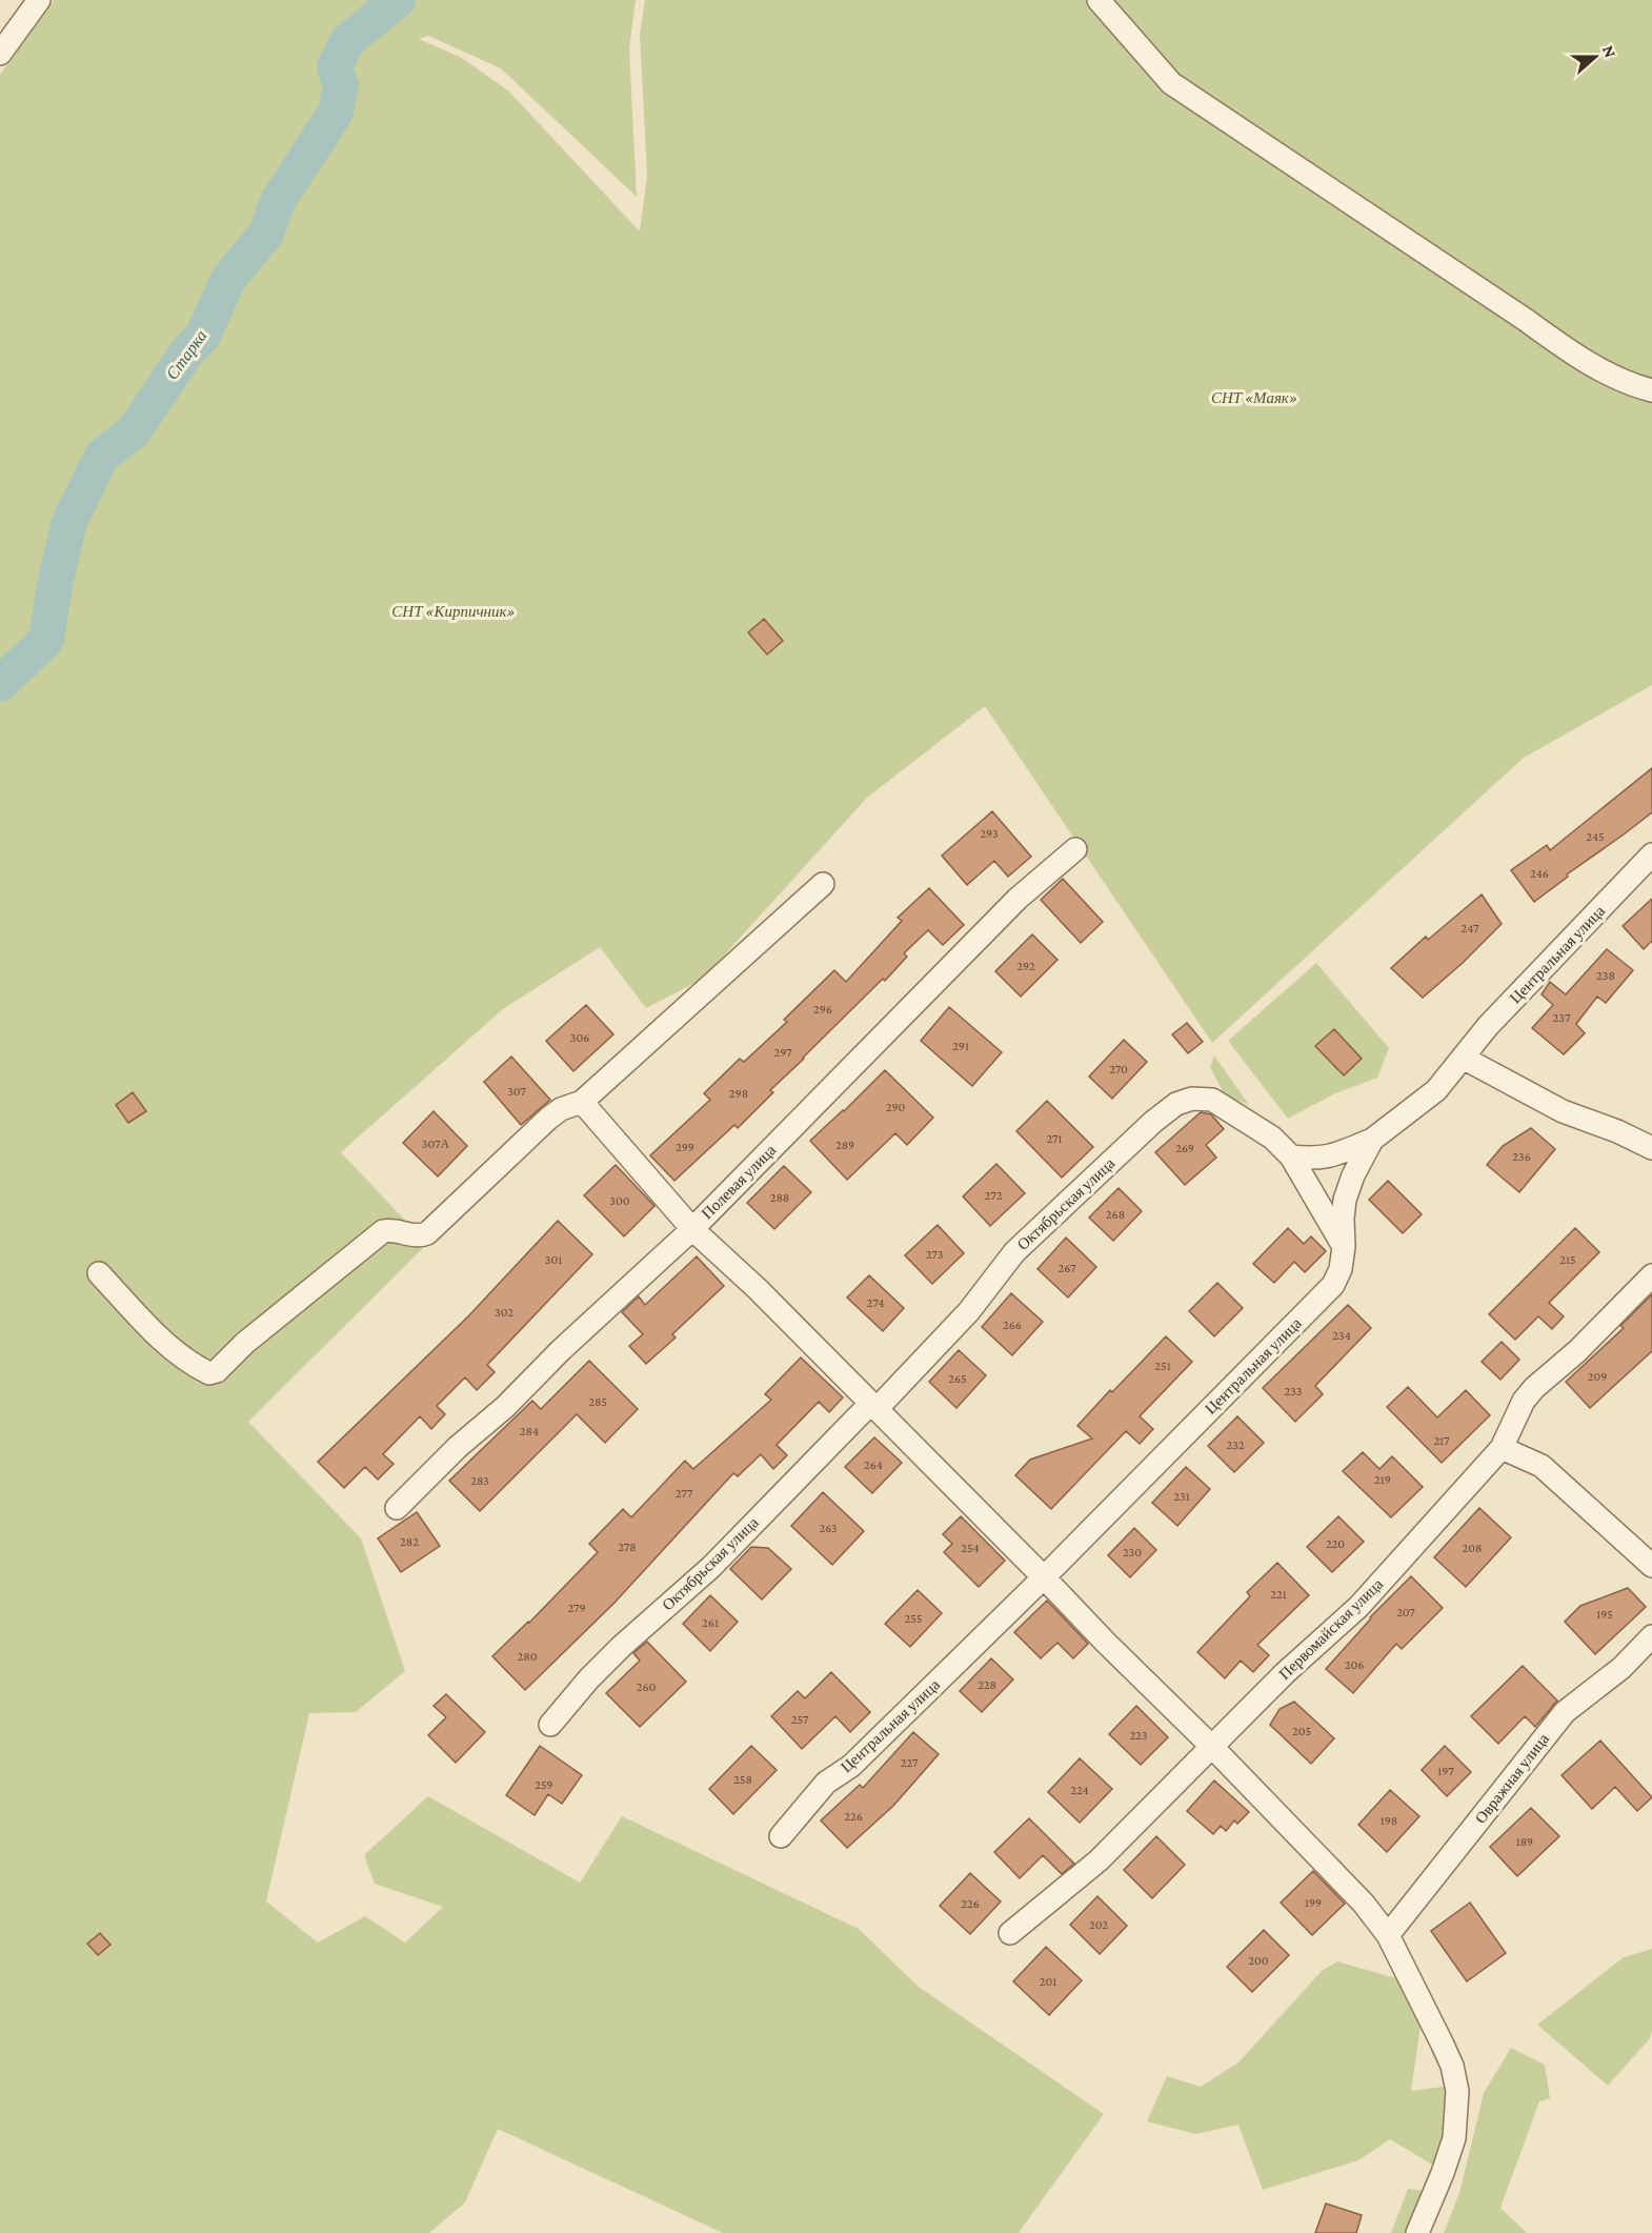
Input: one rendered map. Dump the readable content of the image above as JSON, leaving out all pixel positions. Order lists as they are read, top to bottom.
{
  "streets": {
    "street": [
      "Центральная улица",
      "Полевая улица",
      "Октябрьская улица",
      "Первомайская улица",
      "Овражная улица"
    ]
  },
  "water": ["Старка"],
  "parks": ["СНТ «Маяк»", "СНТ «Кирпичник»"],
  "house_numbers": [
    "293",
    "245",
    "246",
    "247",
    "292",
    "238",
    "296",
    "237",
    "306",
    "291",
    "297",
    "270",
    "307",
    "298",
    "290",
    "271",
    "307А",
    "289",
    "299",
    "269",
    "236",
    "272",
    "288",
    "300",
    "268",
    "273",
    "301",
    "215",
    "267",
    "274",
    "302",
    "266",
    "234",
    "251",
    "209",
    "265",
    "233",
    "285",
    "284",
    "217",
    "232",
    "264",
    "219",
    "283",
    "277",
    "231",
    "263",
    "282",
    "220",
    "278",
    "254",
    "208",
    "230",
    "221",
    "279",
    "207",
    "195",
    "255",
    "261",
    "280",
    "206",
    "228",
    "260",
    "257",
    "205",
    "223",
    "227",
    "197",
    "258",
    "259",
    "224",
    "226",
    "198",
    "189",
    "199",
    "226",
    "202",
    "200",
    "201"
  ],
  "north": "right"
}
